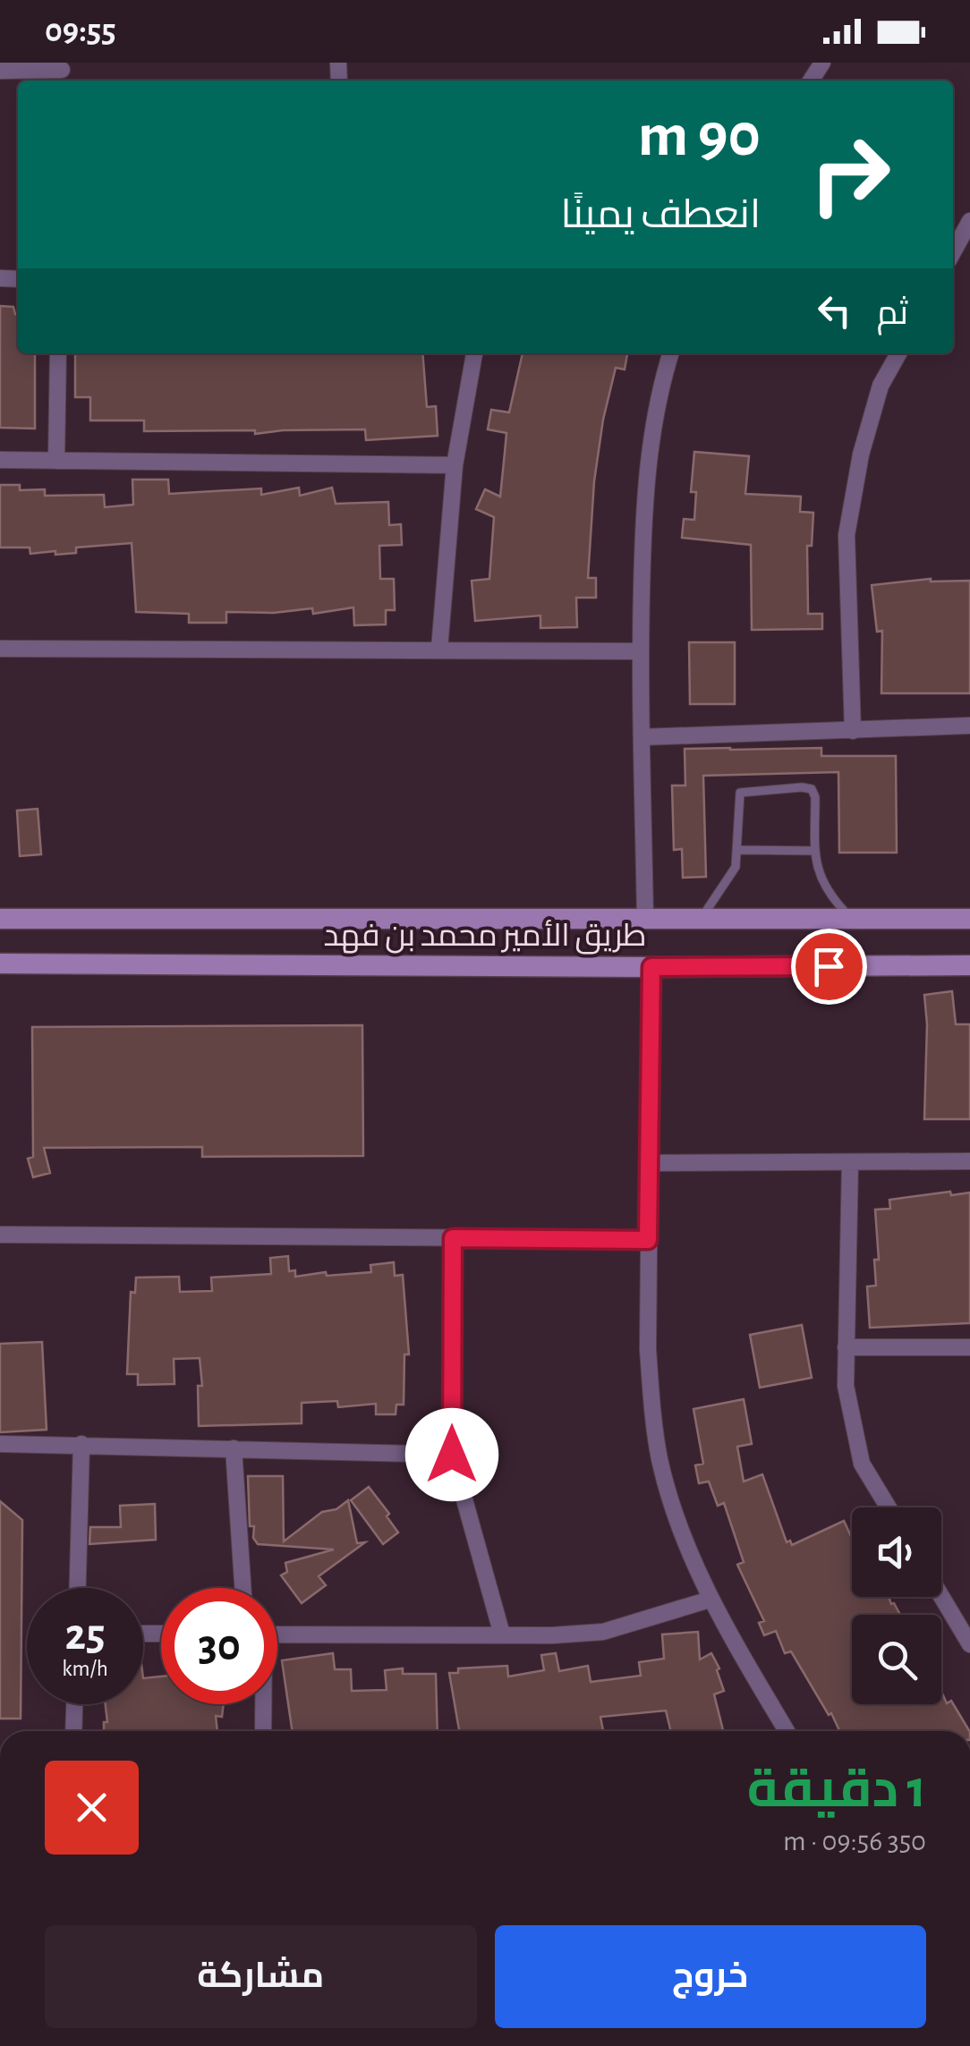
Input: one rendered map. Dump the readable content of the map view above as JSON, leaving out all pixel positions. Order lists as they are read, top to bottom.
{
  "streets": {
    "street": ["طريق الأمير محمد بن فهد"]
  },
  "page": {
    "status": "09:55",
    "turn": ["90 m", "انعطف يمينًا"],
    "then": "ثم",
    "speed": "25 km/h",
    "limit": "30",
    "heading": ["1 دقيقة", "350 m · 09:56"],
    "buttons": ["خروج", "مشاركة"]
  }
}
